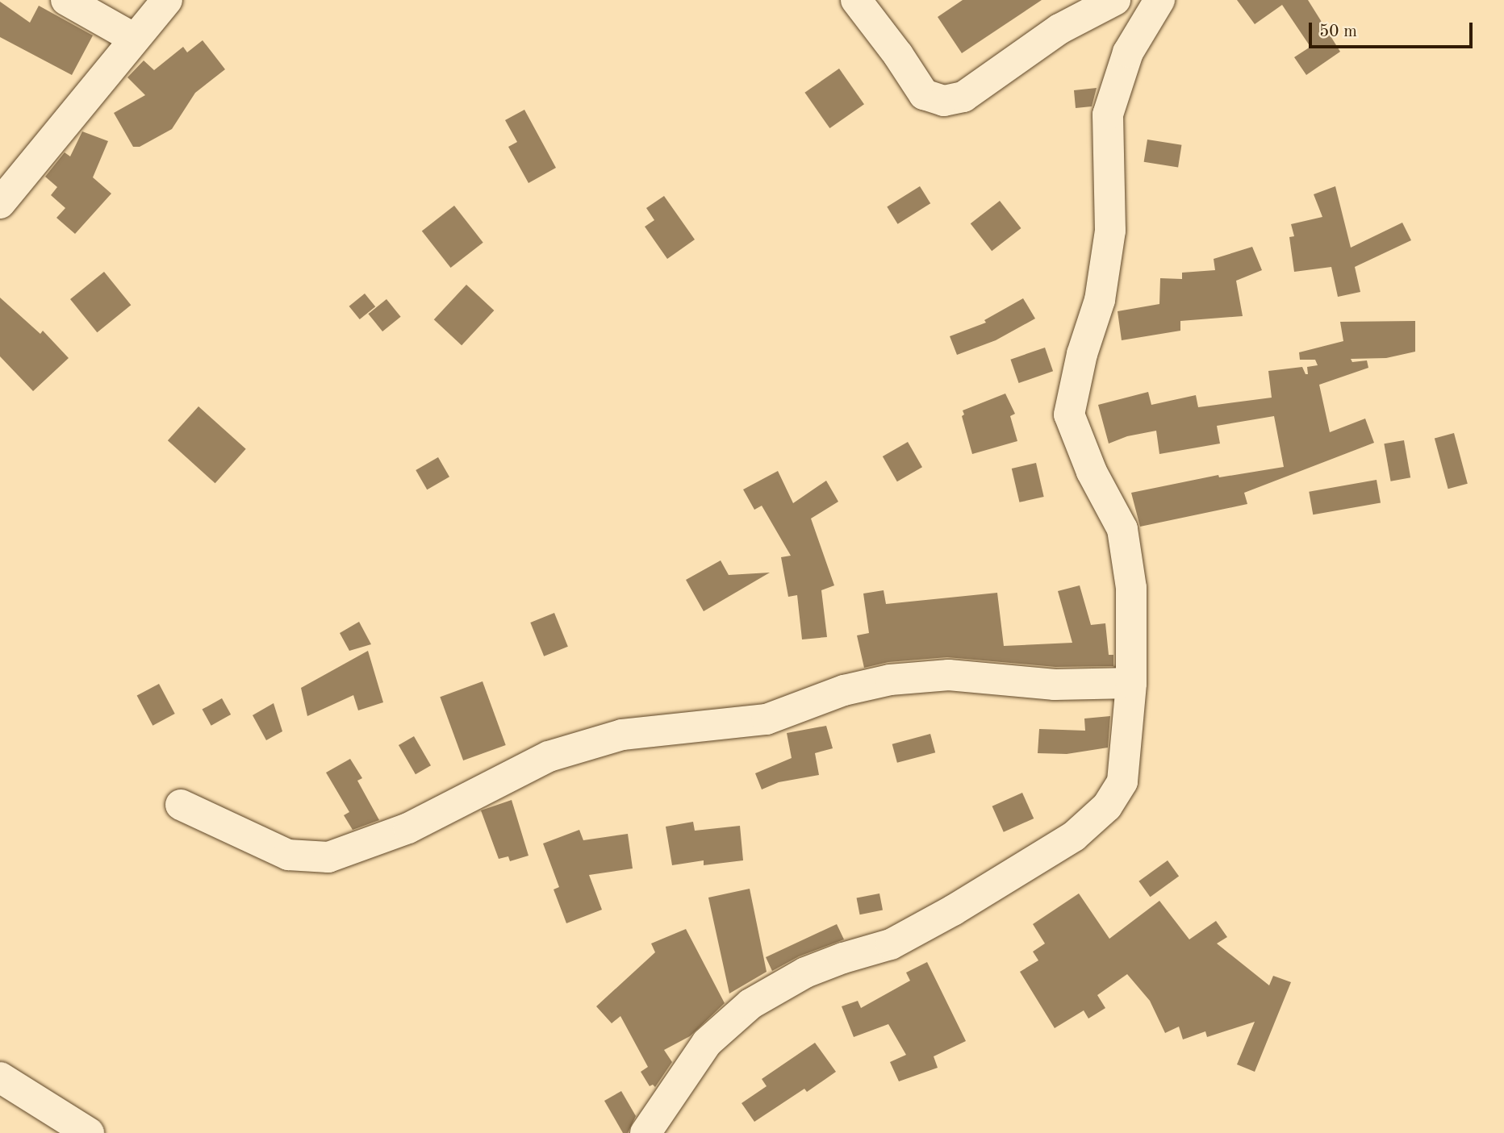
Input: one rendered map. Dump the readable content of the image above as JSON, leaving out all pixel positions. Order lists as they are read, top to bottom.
{
  "scale_bar": "50 m"
}
